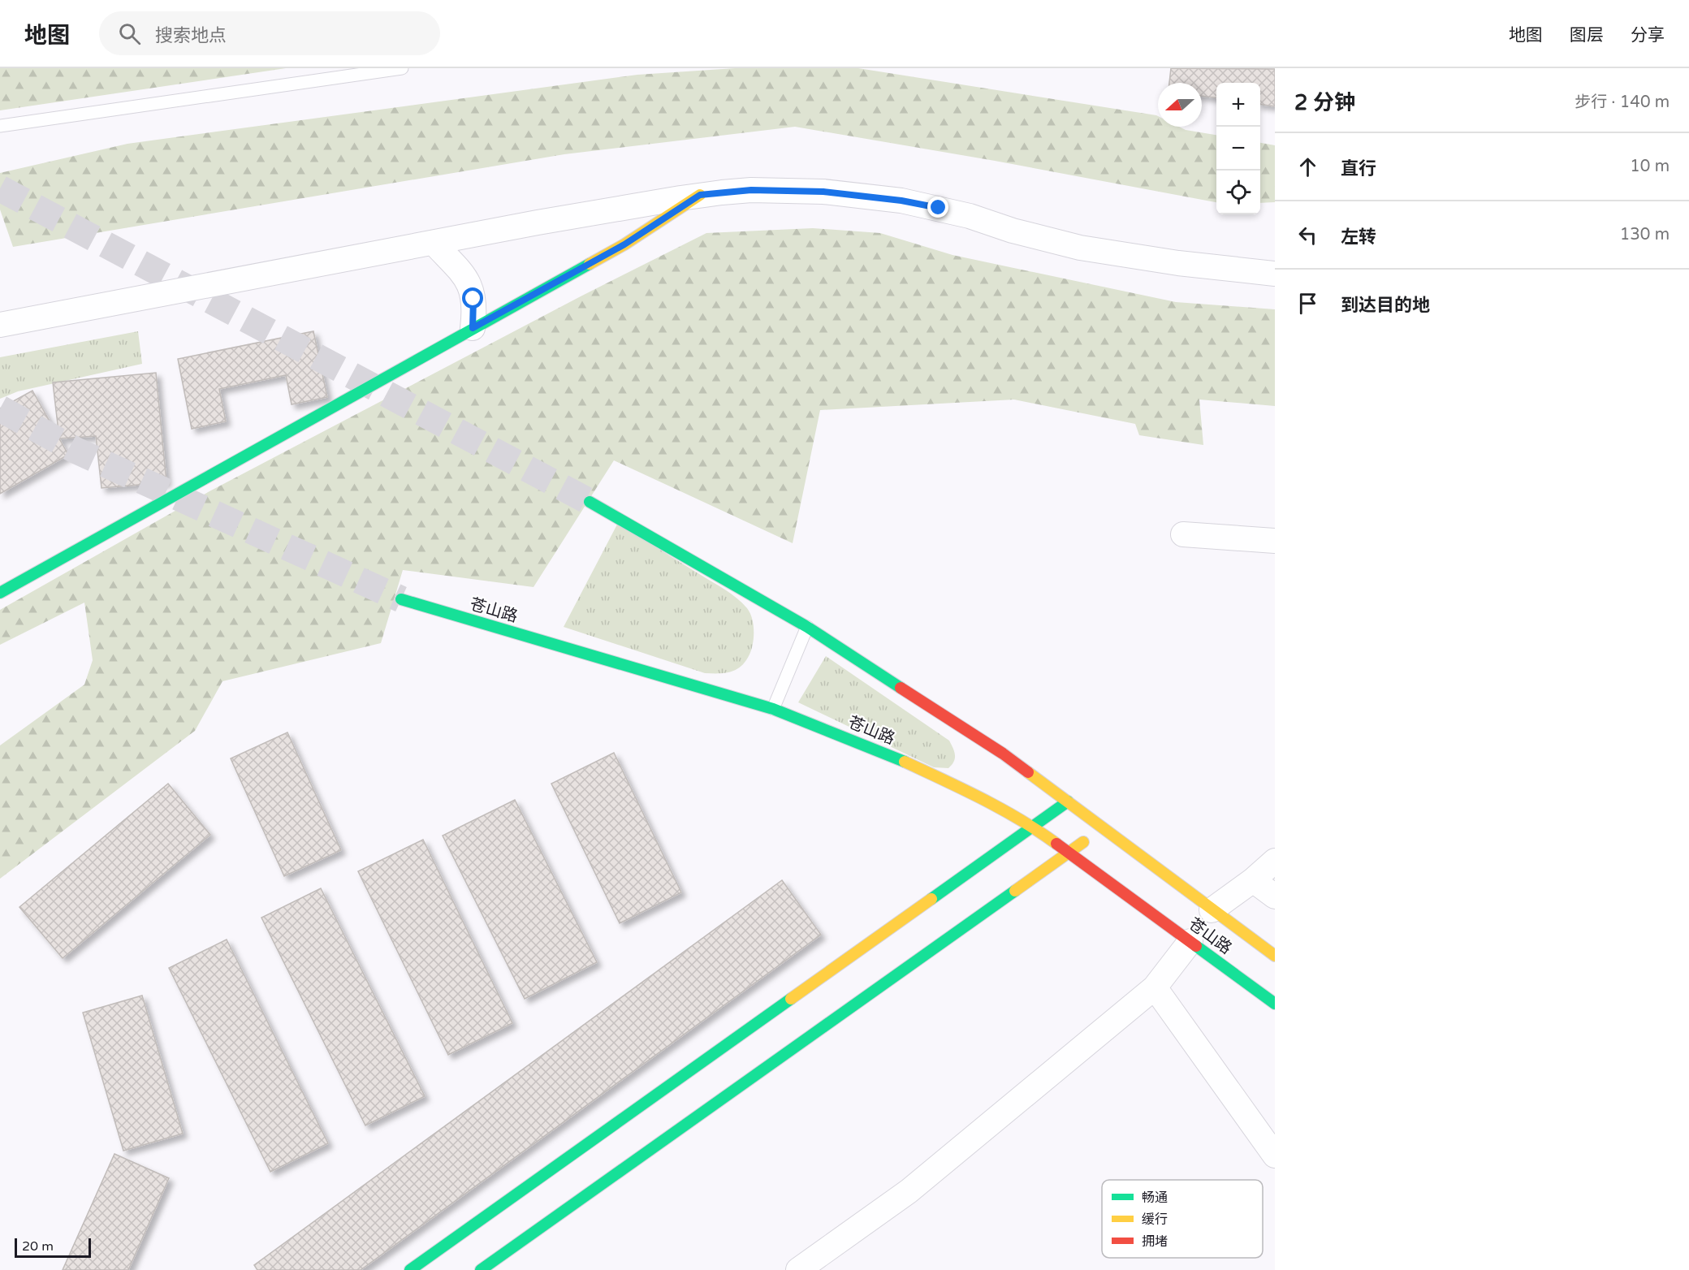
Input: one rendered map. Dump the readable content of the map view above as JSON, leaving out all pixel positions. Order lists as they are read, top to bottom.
{
  "streets": {
    "street": ["苍山路"]
  },
  "legend": ["畅通", "缓行", "拥堵"],
  "scale_bar": "20 m",
  "north": "left",
  "page": {
    "header": "地图",
    "search": "搜索地点",
    "nav": ["地图", "图层", "分享"],
    "heading": ["2 分钟", "步行 · 140 m"],
    "map_buttons": ["+", "−"],
    "list": [
      ["直行", "10 m"],
      ["左转", "130 m"],
      "到达目的地"
    ],
    "scale": "20 m"
  }
}
